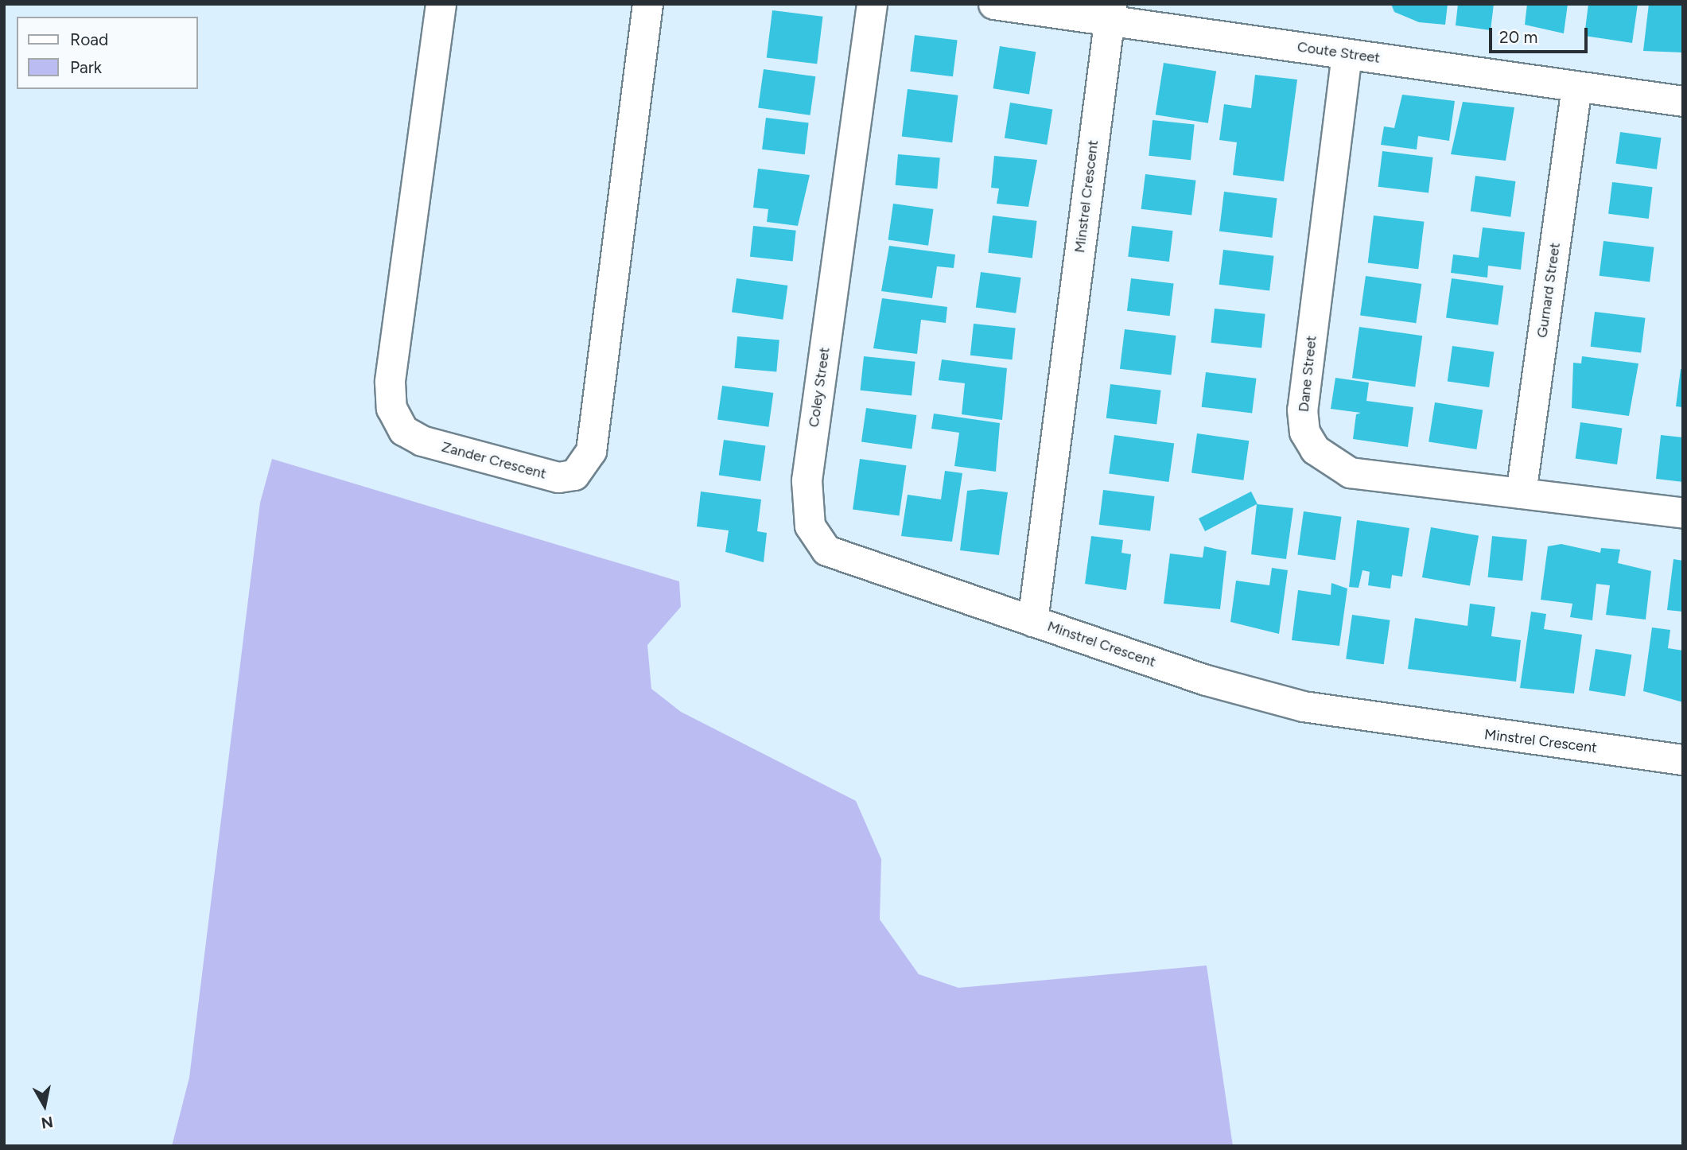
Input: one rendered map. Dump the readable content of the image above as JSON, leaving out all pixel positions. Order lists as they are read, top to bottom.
{
  "streets": {
    "street": [
      "Coute Street",
      "Minstrel Crescent",
      "Gurnard Street",
      "Dane Street",
      "Coley Street",
      "Zander Crescent"
    ]
  },
  "crossings": [
    ["Coute Street", "Minstrel Crescent"],
    ["Coute Street", "Gurnard Street"],
    ["Coute Street", "Dane Street"],
    ["Minstrel Crescent", "Coley Street"],
    ["Gurnard Street", "Dane Street"]
  ],
  "legend": ["Road", "Park"],
  "scale_bar": "20 m",
  "north": "bottom"
}
